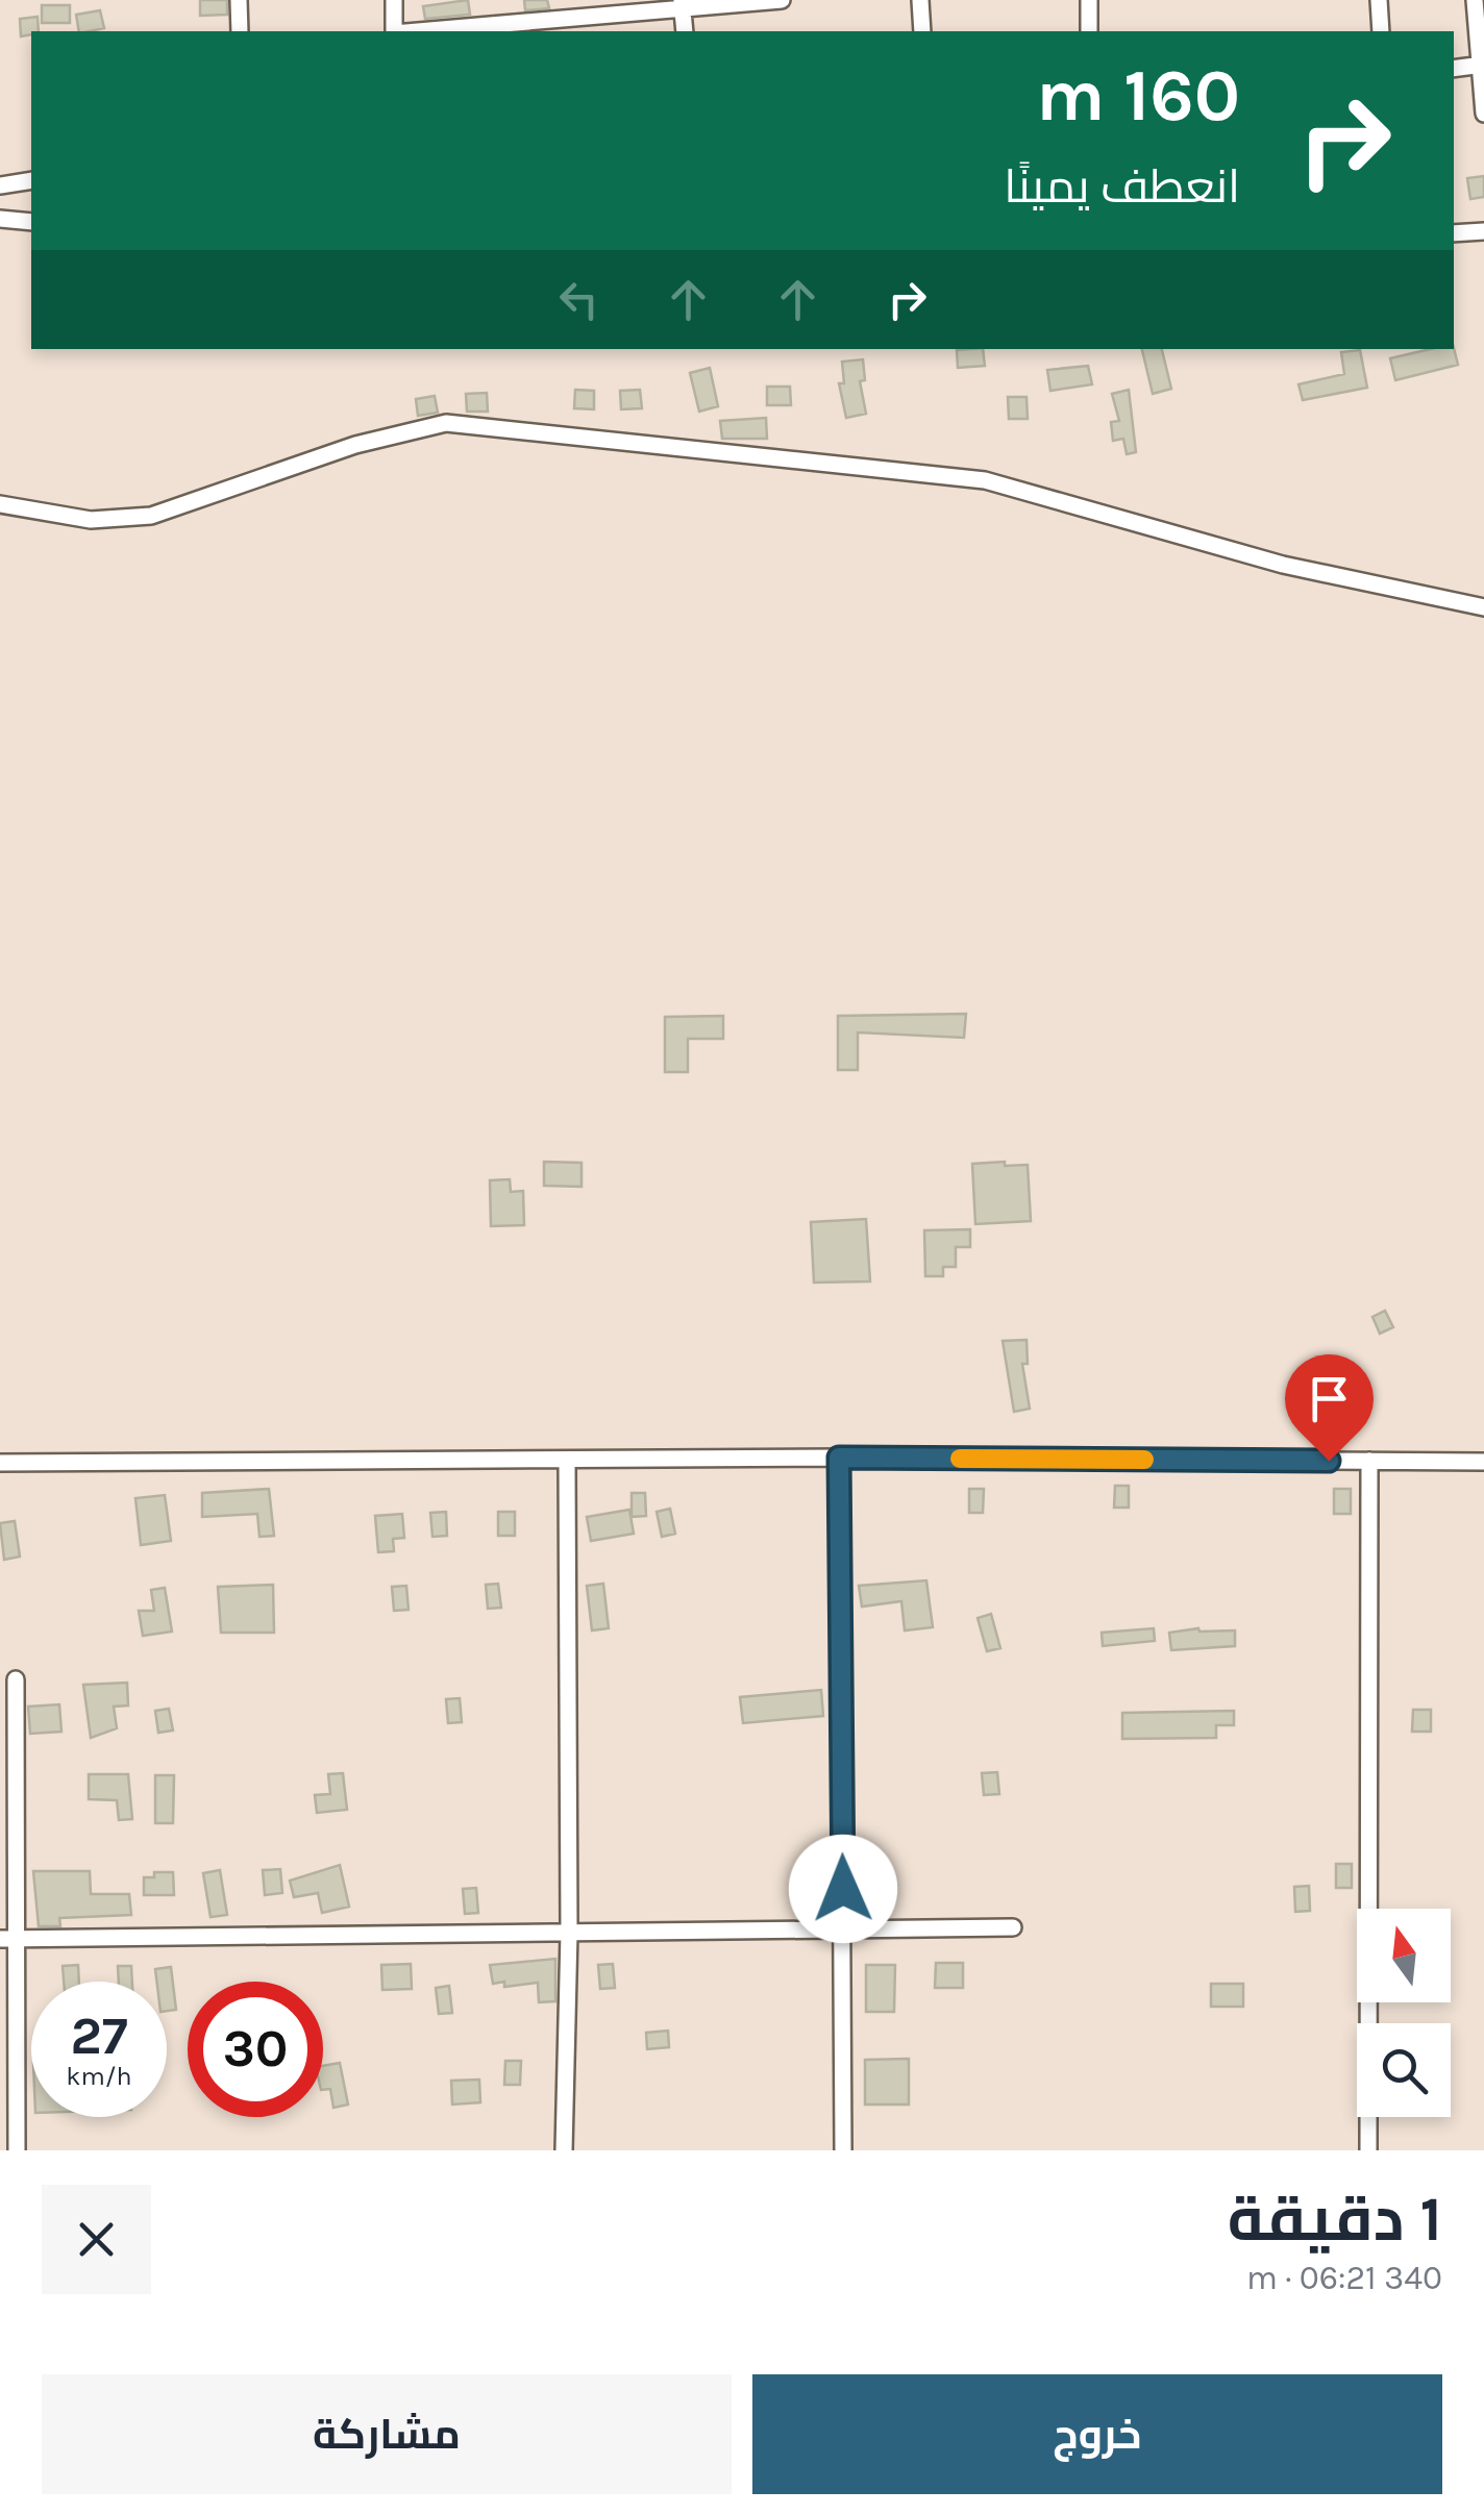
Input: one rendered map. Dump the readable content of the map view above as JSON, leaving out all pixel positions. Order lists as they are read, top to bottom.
{
  "north": "top",
  "page": {
    "turn": ["160 m", "انعطف يمينًا"],
    "speed": "27 km/h",
    "limit": "30",
    "heading": ["1 دقيقة", "340 m · 06:21"],
    "buttons": ["خروج", "مشاركة"]
  }
}
